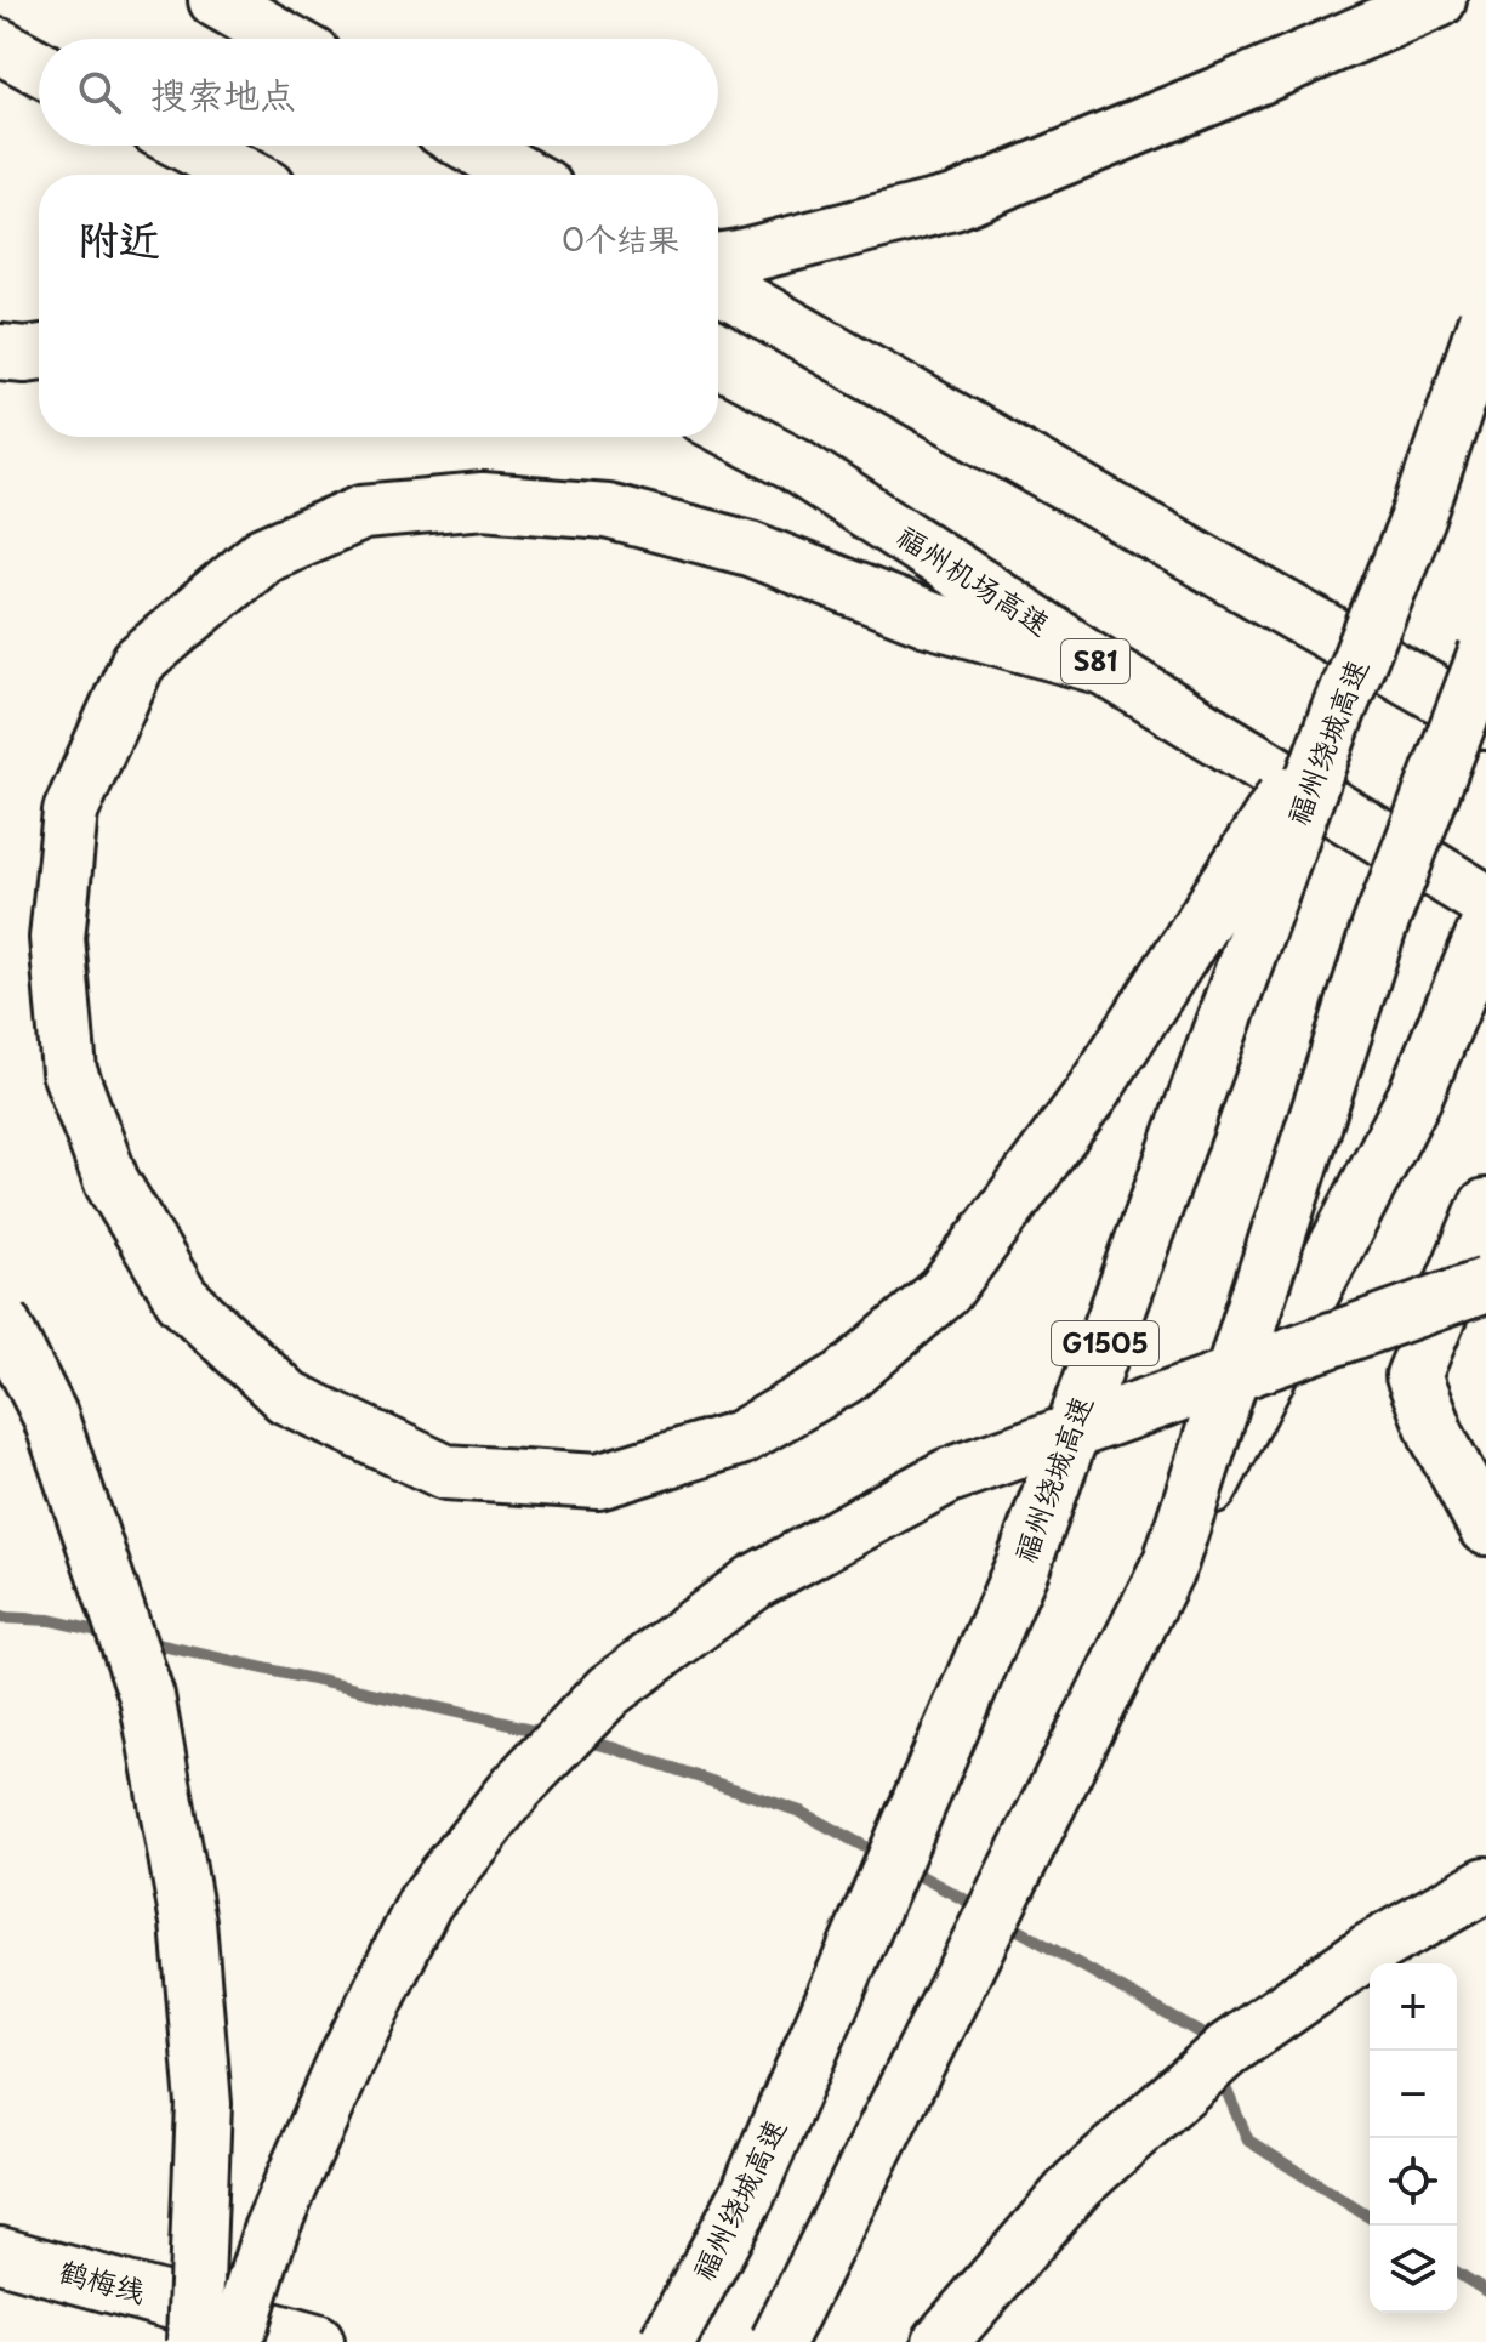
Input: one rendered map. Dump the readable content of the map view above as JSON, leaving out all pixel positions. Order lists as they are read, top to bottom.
{
  "streets": {
    "main road": [
      "福州机场高速",
      "S81",
      "福州绕城高速",
      "G1505",
      "鹤梅线"
    ]
  },
  "page": {
    "search": "搜索地点",
    "heading": ["附近", "0个结果"],
    "map_buttons": ["+", "−"]
  }
}
